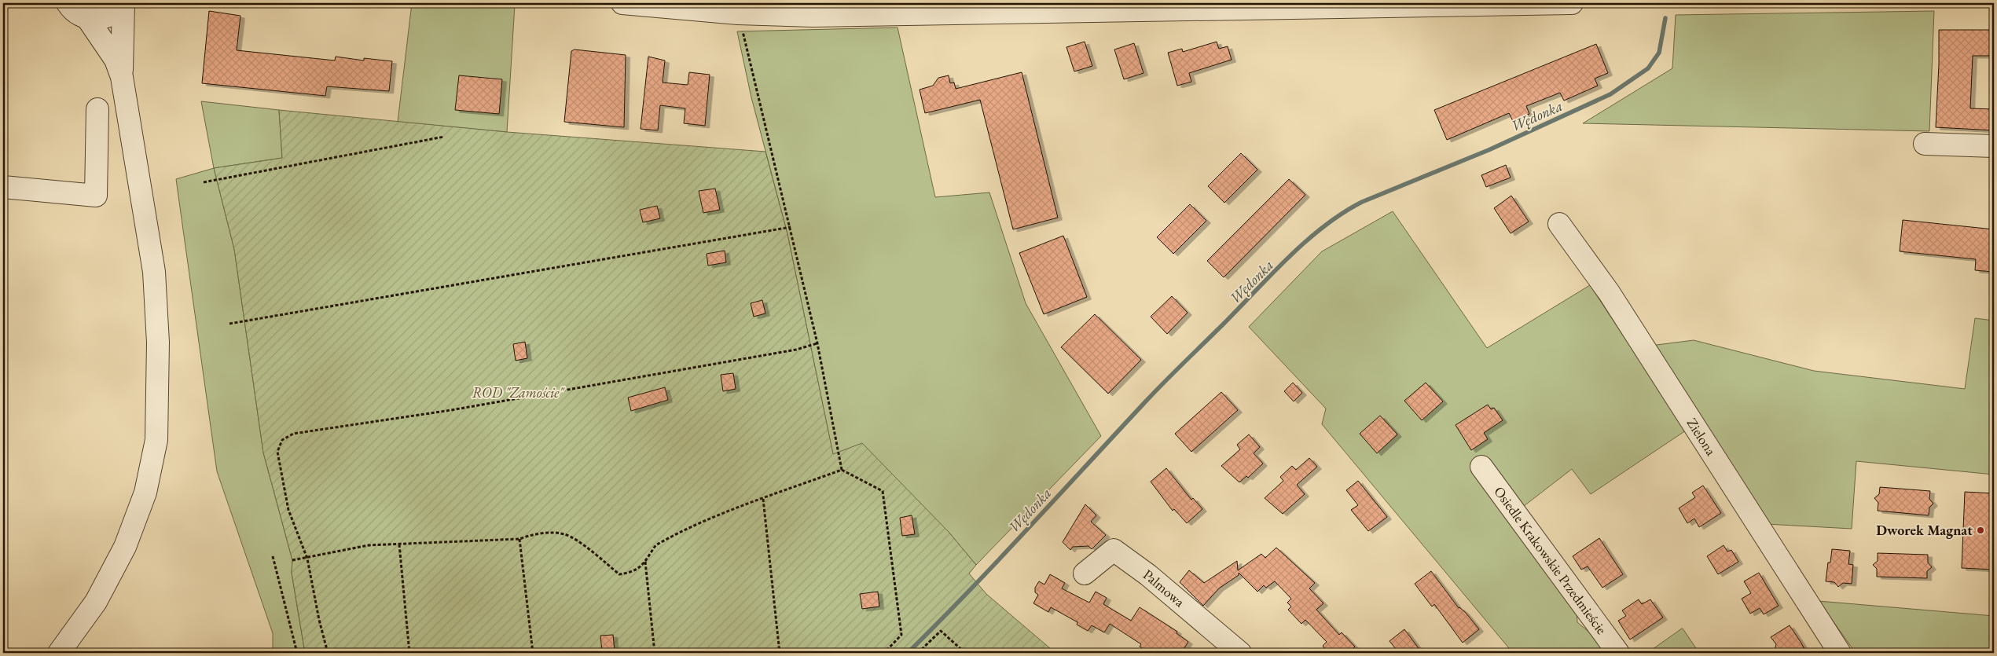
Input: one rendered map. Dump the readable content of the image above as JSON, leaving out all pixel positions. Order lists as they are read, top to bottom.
{
  "streets": {
    "street": ["Zielona", "Osiedle Krakowskie Przedmieście", "Palmowa"]
  },
  "water": ["Wędonka"],
  "parks": ["ROD \"Zamoście\""],
  "places": ["Dworek Magnat"]
}
